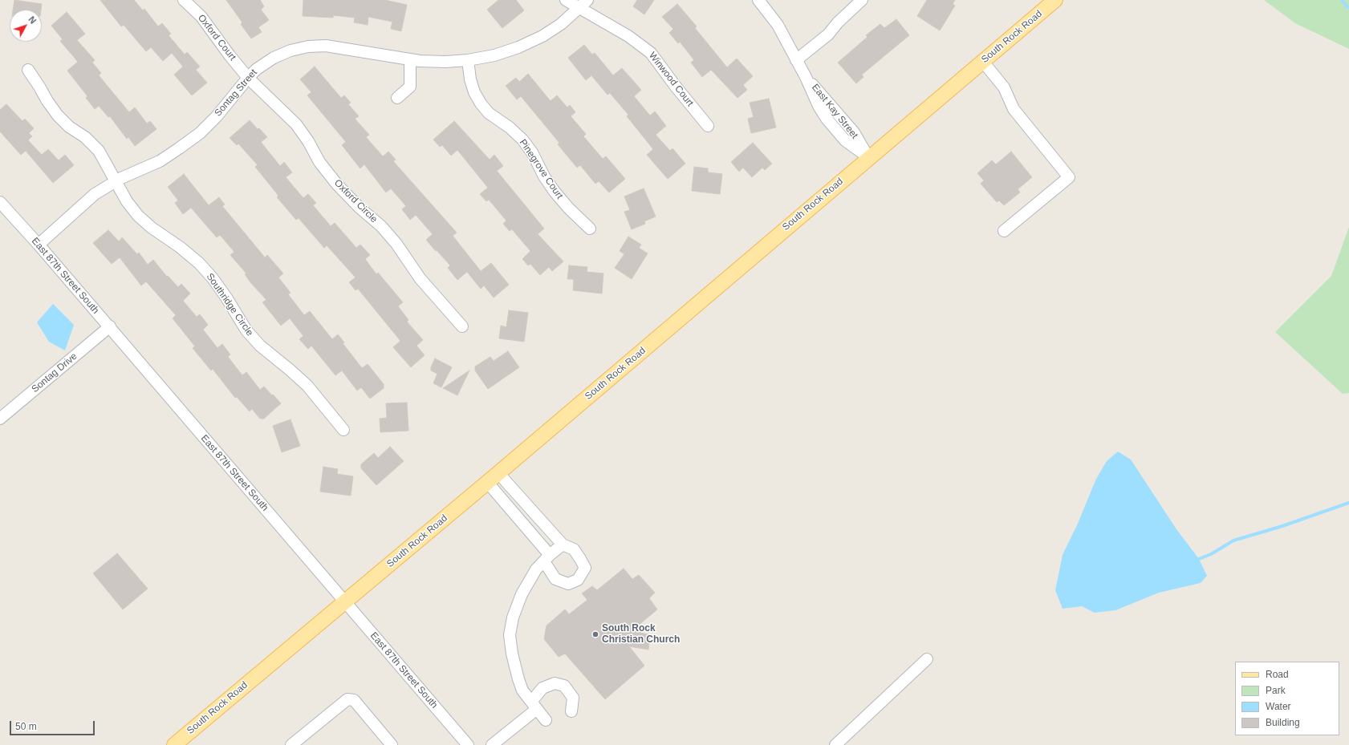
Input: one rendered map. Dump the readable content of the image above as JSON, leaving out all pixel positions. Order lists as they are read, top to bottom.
{
  "streets": {
    "main road": ["South Rock Road"],
    "street": [
      "Oxford Court",
      "Winwood Court",
      "Sontag Street",
      "East Kay Street",
      "Pinegrove Court",
      "Oxford Circle",
      "East 87th Street South",
      "Southridge Circle",
      "Sontag Drive"
    ]
  },
  "crossings": [
    ["South Rock Road", "East Kay Street"],
    ["South Rock Road", "East 87th Street South"],
    ["Oxford Court", "Sontag Street"],
    ["Oxford Court", "Oxford Circle"],
    ["Winwood Court", "Sontag Street"],
    ["Sontag Street", "Pinegrove Court"],
    ["Sontag Street", "Oxford Circle"],
    ["Sontag Street", "East 87th Street South"],
    ["Sontag Street", "Southridge Circle"],
    ["East 87th Street South", "Sontag Drive"]
  ],
  "places": ["South Rock Christian Church"],
  "legend": [
    "Road",
    "Park",
    "Water",
    "Building"
  ],
  "scale_bar": "50 m",
  "north": "top right"
}
